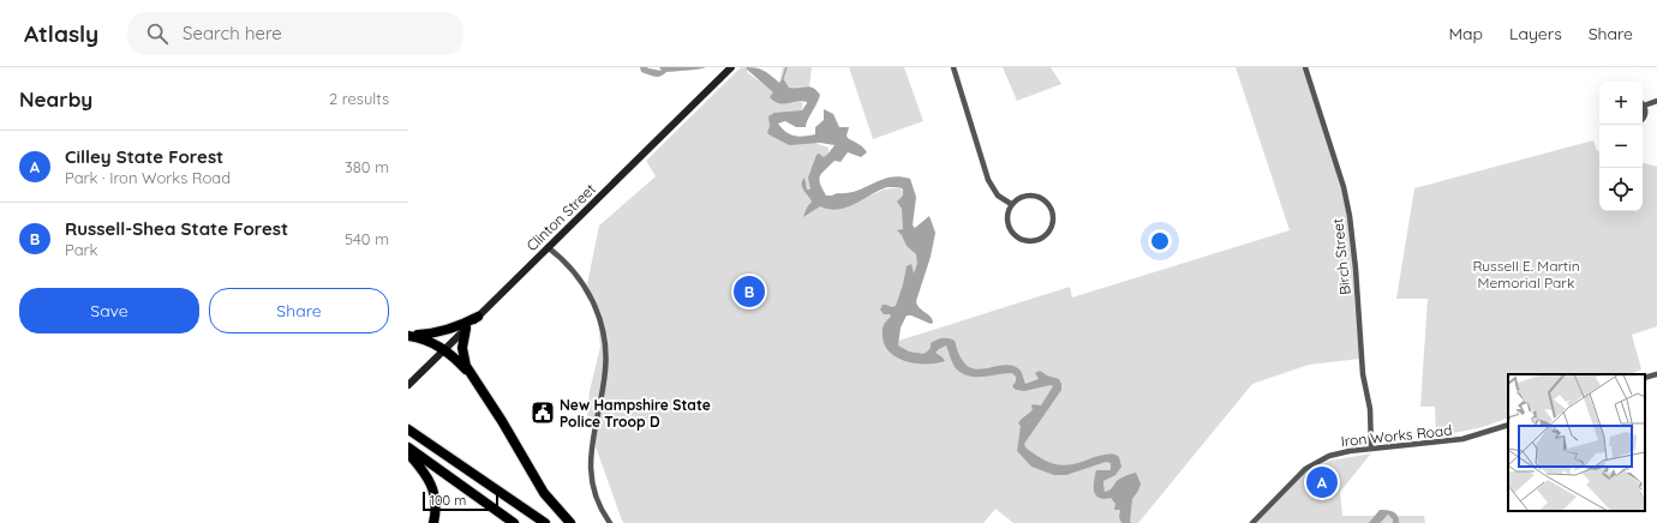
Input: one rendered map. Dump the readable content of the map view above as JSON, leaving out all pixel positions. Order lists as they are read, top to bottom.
{
  "streets": {
    "main road": ["Clinton Street"],
    "street": ["Birch Street", "Iron Works Road"]
  },
  "crossings": [
    ["Birch Street", "Iron Works Road"]
  ],
  "parks": ["Russell E. Martin Memorial Park"],
  "places": {
    "public building": ["New Hampshire State Police Troop D"]
  },
  "scale_bar": "100 m",
  "page": {
    "header": "Atlasly",
    "search": "Search here",
    "nav": ["Map", "Layers", "Share"],
    "heading": ["Nearby", "2 results"],
    "map_buttons": ["+", "−"],
    "list": [
      {
        "mark": "A",
        "name": "Cilley State Forest",
        "note": "Park · Iron Works Road",
        "value": "380 m"
      },
      {
        "mark": "B",
        "name": "Russell-Shea State Forest",
        "note": "Park",
        "value": "540 m"
      }
    ],
    "buttons": ["Save", "Share"],
    "pins": ["B", "A"],
    "scale": "100 m"
  }
}
